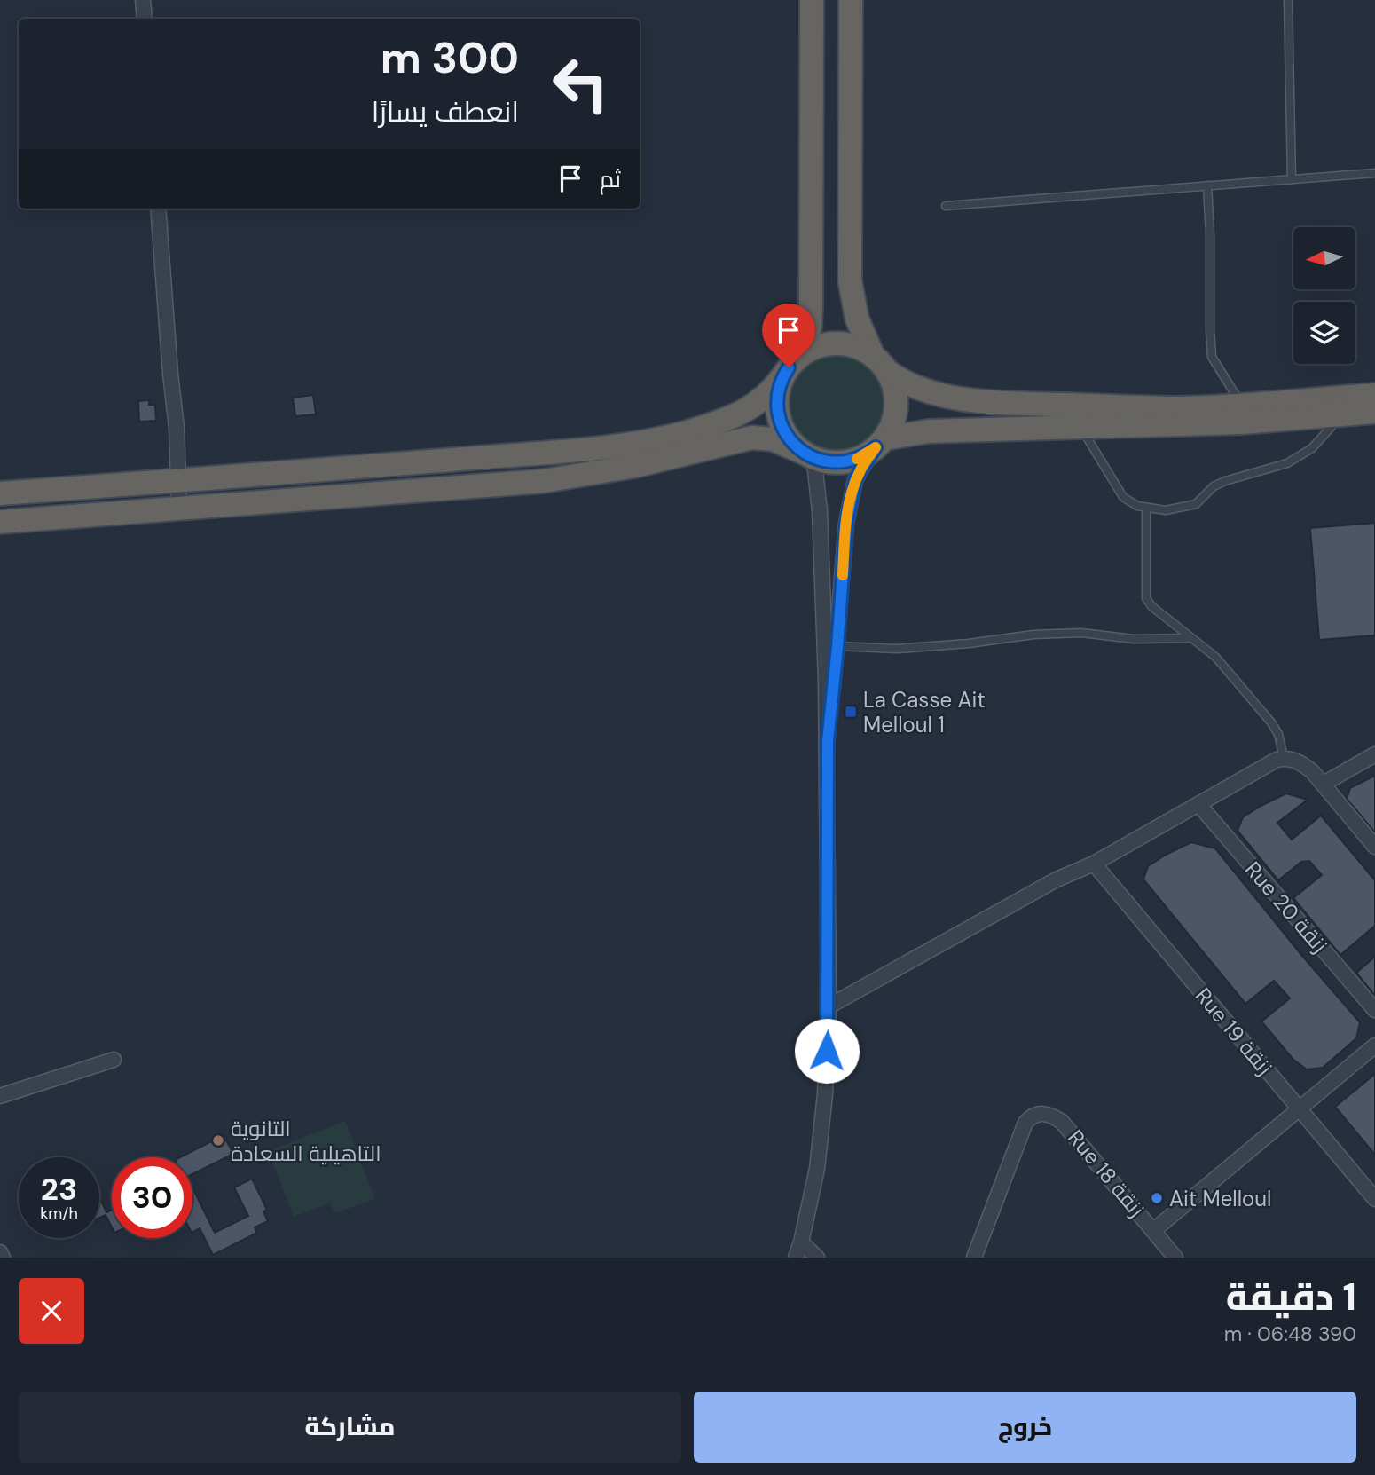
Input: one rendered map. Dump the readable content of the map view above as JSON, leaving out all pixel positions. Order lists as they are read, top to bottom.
{
  "streets": {
    "street": ["Rue 20 زنقة", "Rue 19 زنقة", "Rue 18 زنقة"]
  },
  "places": {
    "transit": ["La Casse Ait Melloul 1"],
    "other": ["التانوية التاهيلية السعادة", "Ait Melloul"]
  },
  "north": "left",
  "page": {
    "turn": ["300 m", "انعطف يسارًا"],
    "then": "ثم",
    "speed": "23 km/h",
    "limit": "30",
    "heading": ["1 دقيقة", "390 m · 06:48"],
    "buttons": ["خروج", "مشاركة"]
  }
}
